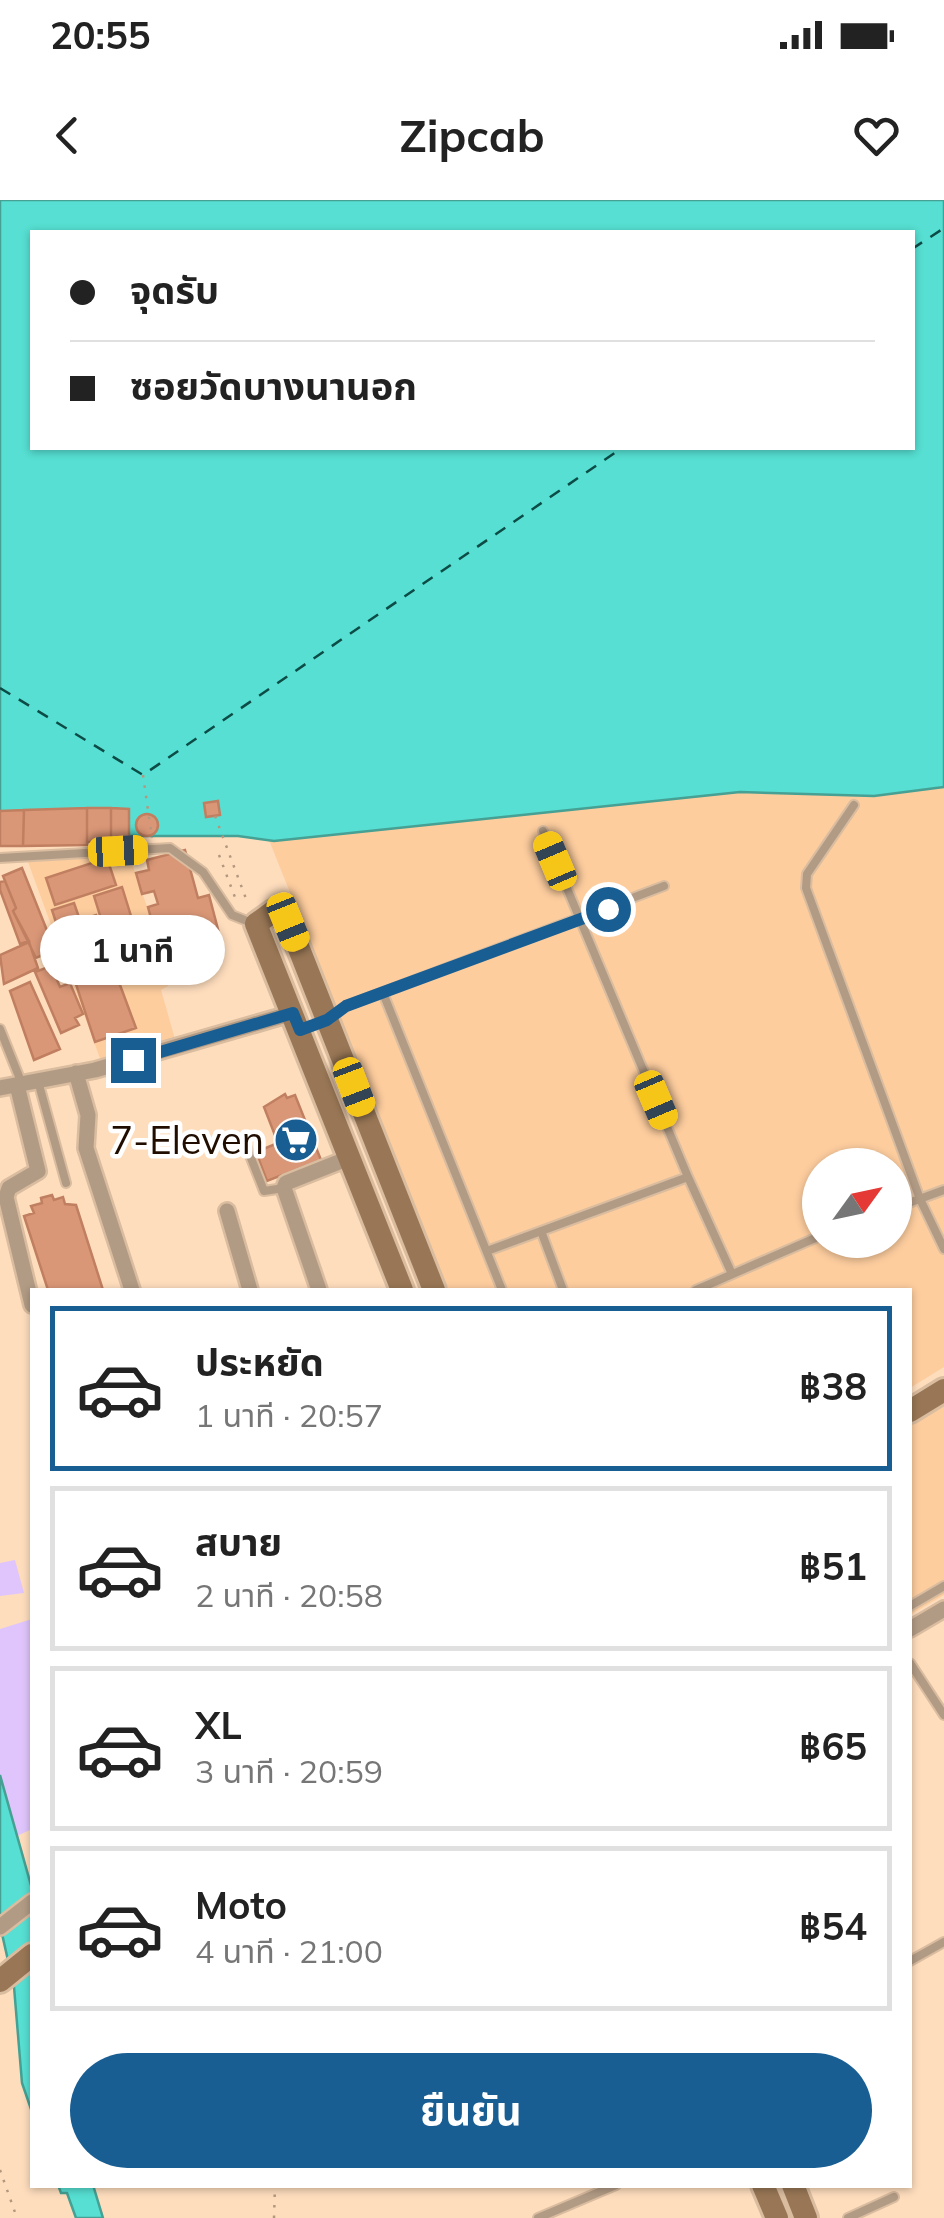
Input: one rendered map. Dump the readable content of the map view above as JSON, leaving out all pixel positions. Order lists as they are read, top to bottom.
{
  "places": {
    "supermarket": ["7-Eleven"]
  },
  "north": "top right",
  "page": {
    "status": "20:55",
    "header": "Zipcab",
    "banner": ["จุดรับ", "ซอยวัดบางนานอก"],
    "bubble": "1 นาที",
    "list": [
      {
        "name": "ประหยัด",
        "note": "1 นาที · 20:57",
        "value": "฿38"
      },
      {
        "name": "สบาย",
        "note": "2 นาที · 20:58",
        "value": "฿51"
      },
      {
        "name": "XL",
        "note": "3 นาที · 20:59",
        "value": "฿65"
      },
      {
        "name": "Moto",
        "note": "4 นาที · 21:00",
        "value": "฿54"
      }
    ],
    "buttons": "ยืนยัน"
  }
}
